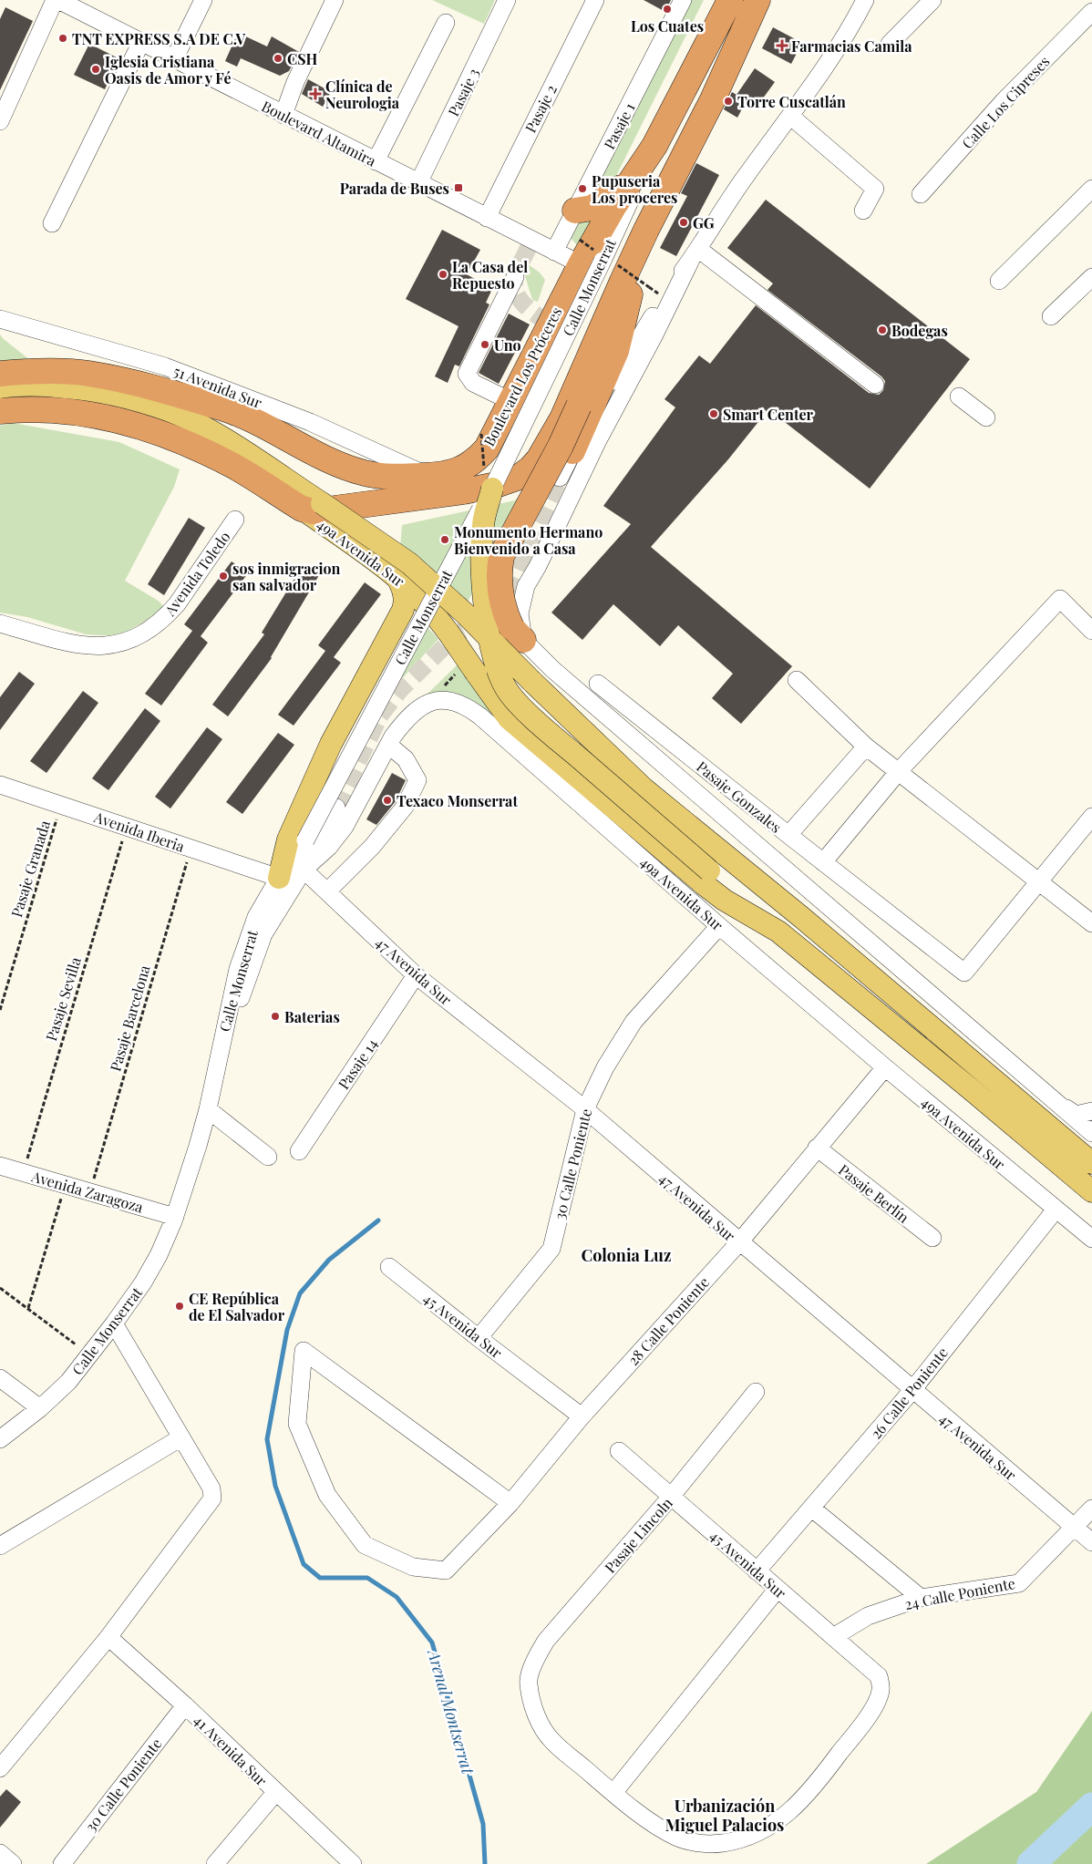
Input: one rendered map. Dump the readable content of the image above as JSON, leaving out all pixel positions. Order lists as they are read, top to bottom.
{
  "streets": {
    "highway": ["Boulevard Los Próceres"],
    "main road": ["49a Avenida Sur"],
    "street": [
      "Pasaje 3",
      "Calle Los Cipreses",
      "Pasaje 2",
      "Pasaje 1",
      "Boulevard Altamira",
      "Calle Monserrat",
      "51 Avenida Sur",
      "Avenida Toledo",
      "Pasaje Gonzales",
      "Avenida Iberia",
      "47 Avenida Sur",
      "Pasaje 14",
      "30 Calle Poniente",
      "Avenida Zaragoza",
      "Pasaje Berlín",
      "28 Calle Poniente",
      "45 Avenida Sur",
      "26 Calle Poniente",
      "Pasaje Lincoln",
      "24 Calle Poniente",
      "41 Avenida Sur"
    ],
    "path": ["Pasaje Granada", "Pasaje Sevilla", "Pasaje Barcelona"]
  },
  "crossings": [
    ["Pasaje 3", "Boulevard Altamira"],
    ["Pasaje 2", "Boulevard Altamira"],
    ["Pasaje 1", "Boulevard Altamira"],
    ["Boulevard Altamira", "Calle Monserrat"],
    ["Boulevard Altamira", "Boulevard Los Próceres"],
    ["Calle Monserrat", "Boulevard Los Próceres"],
    ["Calle Monserrat", "49a Avenida Sur"],
    ["Calle Monserrat", "Avenida Iberia"],
    ["Calle Monserrat", "47 Avenida Sur"],
    ["Calle Monserrat", "Avenida Zaragoza"],
    ["Boulevard Los Próceres", "51 Avenida Sur"],
    ["49a Avenida Sur", "47 Avenida Sur"],
    ["49a Avenida Sur", "30 Calle Poniente"],
    ["49a Avenida Sur", "28 Calle Poniente"],
    ["49a Avenida Sur", "26 Calle Poniente"],
    ["47 Avenida Sur", "Pasaje 14"],
    ["47 Avenida Sur", "30 Calle Poniente"],
    ["47 Avenida Sur", "28 Calle Poniente"],
    ["47 Avenida Sur", "26 Calle Poniente"],
    ["47 Avenida Sur", "24 Calle Poniente"],
    ["Pasaje Sevilla", "Avenida Zaragoza"],
    ["Pasaje Barcelona", "Avenida Zaragoza"],
    ["30 Calle Poniente", "45 Avenida Sur"],
    ["30 Calle Poniente", "41 Avenida Sur"],
    ["Pasaje Berlín", "28 Calle Poniente"],
    ["28 Calle Poniente", "45 Avenida Sur"],
    ["45 Avenida Sur", "26 Calle Poniente"],
    ["45 Avenida Sur", "Pasaje Lincoln"],
    ["45 Avenida Sur", "24 Calle Poniente"]
  ],
  "districts": ["Colonia Luz", "Urbanización Miguel Palacios"],
  "water": ["Arenal Montserrat"],
  "places": {
    "other": [
      "Los Cuates",
      "TNT EXPRESS S.A DE C.V",
      "CSH",
      "Iglesia Cristiana Oasis de Amor y Fé",
      "Torre Cuscatlán",
      "Pupuseria Los proceres",
      "GG",
      "La Casa del Repuesto",
      "Bodegas",
      "Uno",
      "Smart Center",
      "Monumento Hermano Bienvenido a Casa",
      "sos inmigracion san salvador",
      "Texaco Monserrat",
      "Baterias",
      "CE República de El Salvador"
    ],
    "health": ["Farmacias Camila", "Clínica de Neurologia"],
    "transit": ["Parada de Buses"]
  }
}
